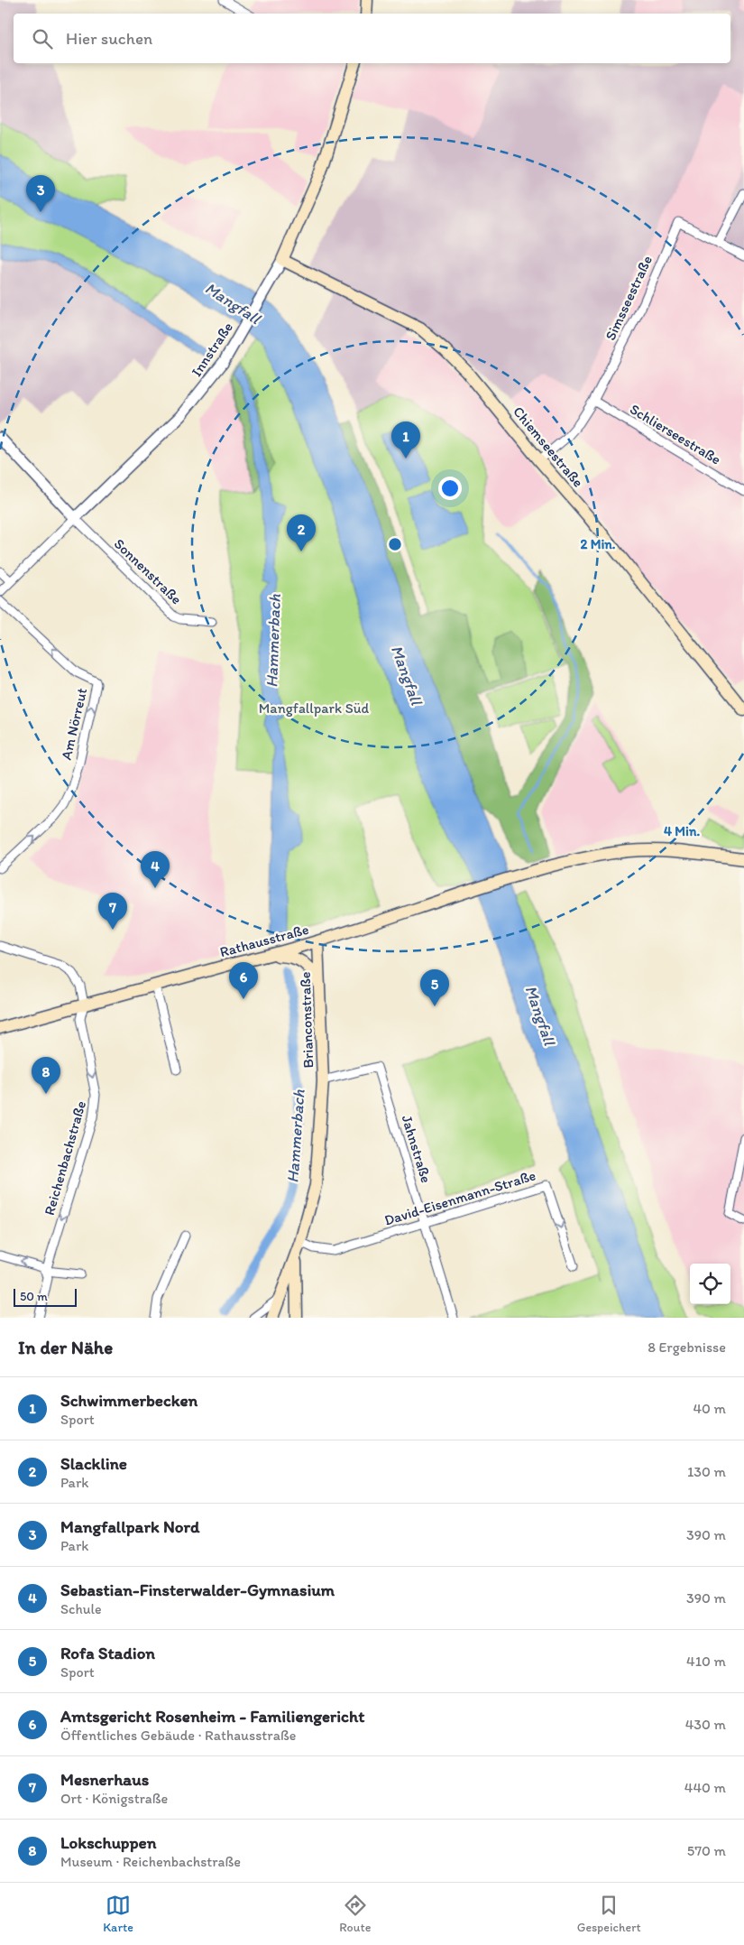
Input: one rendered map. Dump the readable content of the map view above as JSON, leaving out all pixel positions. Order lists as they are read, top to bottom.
{
  "streets": {
    "main road": [
      "Innstraße",
      "Chiemseestraße",
      "Rathausstraße",
      "Brianconstraße"
    ],
    "street": [
      "Simsseestraße",
      "Schlierseestraße",
      "Sonnenstraße",
      "Am Nörreut",
      "Jahnstraße",
      "Reichenbachstraße",
      "David-Eisenmann-Straße"
    ]
  },
  "crossings": [
    ["Simsseestraße", "Schlierseestraße"],
    ["Simsseestraße", "Chiemseestraße"],
    ["Innstraße", "Chiemseestraße"],
    ["Innstraße", "Sonnenstraße"],
    ["Rathausstraße", "Brianconstraße"],
    ["Rathausstraße", "Reichenbachstraße"],
    ["Brianconstraße", "Jahnstraße"],
    ["Brianconstraße", "David-Eisenmann-Straße"],
    ["Jahnstraße", "David-Eisenmann-Straße"]
  ],
  "one_way": ["Reichenbachstraße"],
  "water": ["Mangfall", "Hammerbach"],
  "parks": ["Mangfallpark Süd"],
  "scale_bar": "50 m",
  "page": {
    "search": "Hier suchen",
    "pins": [
      "3",
      "1",
      "2",
      "4",
      "7",
      "6",
      "5",
      "8"
    ],
    "scale": "50 m",
    "heading": ["In der Nähe", "8 Ergebnisse"],
    "list": [
      {
        "mark": "1",
        "name": "Schwimmerbecken",
        "note": "Sport",
        "value": "40 m"
      },
      {
        "mark": "2",
        "name": "Slackline",
        "note": "Park",
        "value": "130 m"
      },
      {
        "mark": "3",
        "name": "Mangfallpark Nord",
        "note": "Park",
        "value": "390 m"
      },
      {
        "mark": "4",
        "name": "Sebastian-Finsterwalder-Gymnasium",
        "note": "Schule",
        "value": "390 m"
      },
      {
        "mark": "5",
        "name": "Rofa Stadion",
        "note": "Sport",
        "value": "410 m"
      },
      {
        "mark": "6",
        "name": "Amtsgericht Rosenheim - Familiengericht",
        "note": "Öffentliches Gebäude · Rathausstraße",
        "value": "430 m"
      },
      {
        "mark": "7",
        "name": "Mesnerhaus",
        "note": "Ort · Königstraße",
        "value": "440 m"
      },
      {
        "mark": "8",
        "name": "Lokschuppen",
        "note": "Museum · Reichenbachstraße",
        "value": "570 m"
      }
    ],
    "nav": ["Karte", "Route", "Gespeichert"]
  },
  "rings": ["2 Min.", "4 Min."]
}
